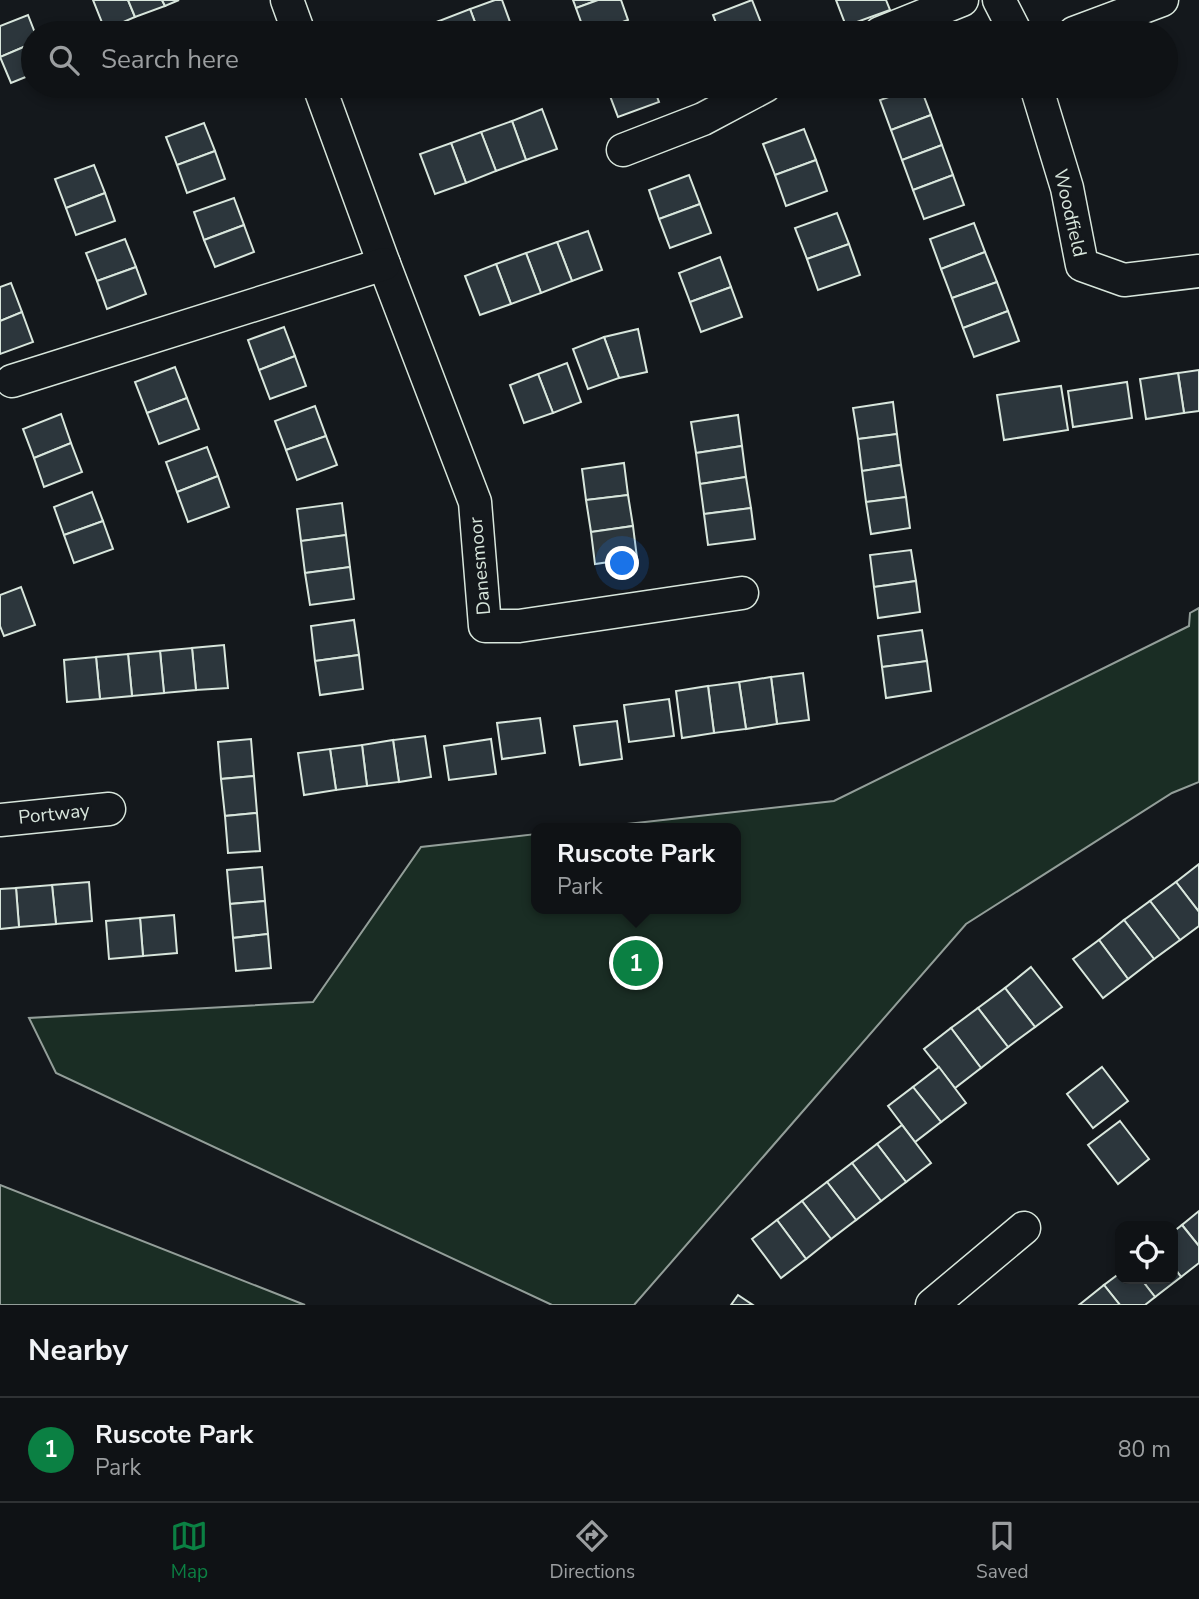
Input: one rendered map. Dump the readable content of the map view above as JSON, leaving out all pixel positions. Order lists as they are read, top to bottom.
{
  "streets": {
    "street": ["Woodfield", "Danesmoor", "Portway"]
  },
  "page": {
    "search": "Search here",
    "popup": ["Ruscote Park", "Park"],
    "pins": "1",
    "heading": "Nearby",
    "list": [
      {
        "mark": "1",
        "name": "Ruscote Park",
        "note": "Park",
        "value": "80 m"
      }
    ],
    "nav": ["Map", "Directions", "Saved"]
  }
}
